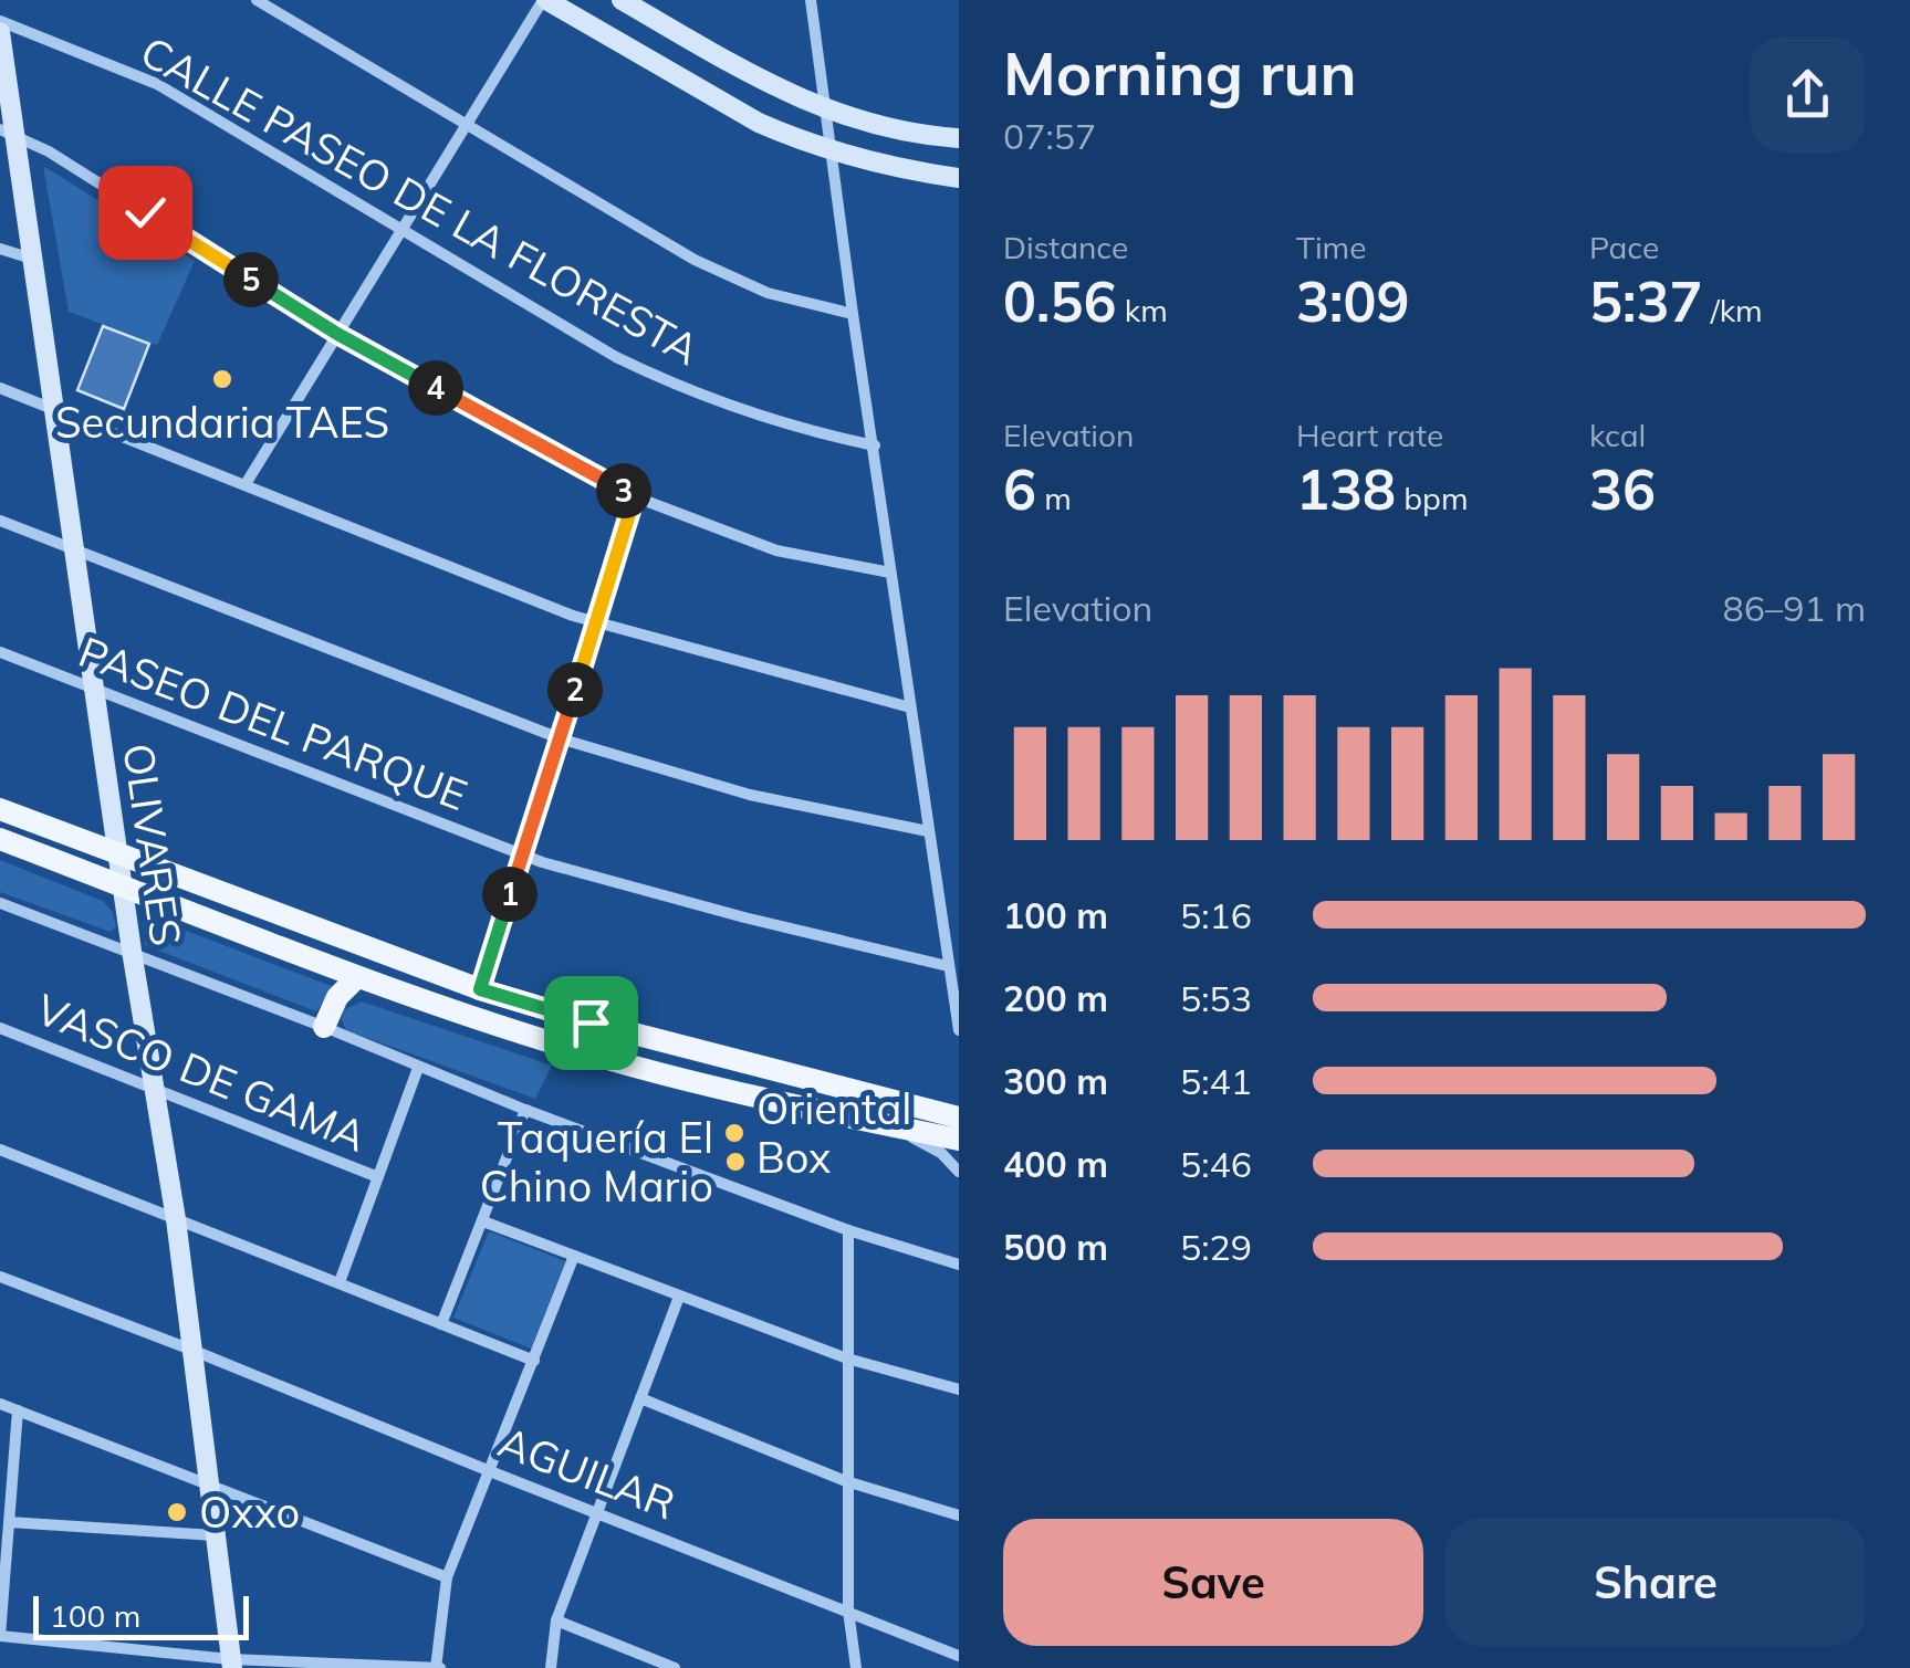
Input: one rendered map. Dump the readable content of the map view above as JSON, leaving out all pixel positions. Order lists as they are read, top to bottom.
{
  "streets": {
    "main road": ["OLIVARES"],
    "street": [
      "CALLE PASEO DE LA FLORESTA",
      "PASEO DEL PARQUE",
      "VASCO DE GAMA",
      "AGUILAR"
    ]
  },
  "crossings": [
    ["PASEO DEL PARQUE", "OLIVARES"],
    ["OLIVARES", "VASCO DE GAMA"],
    ["OLIVARES", "AGUILAR"]
  ],
  "places": [
    "Secundaria TAES",
    "Oriental Box",
    "Taquería El Chino Mario",
    "Oxxo"
  ],
  "scale_bar": "100 m",
  "page": {
    "heading": ["Morning run", "07:57"],
    "stats": [
      ["Distance", "0.56 km"],
      ["Time", "3:09"],
      ["Pace", "5:37 /km"],
      ["Elevation", "6 m"],
      ["Heart rate", "138 bpm"],
      ["kcal", "36"]
    ],
    "pins": [
      "5",
      "4",
      "3",
      "2",
      "1"
    ],
    "chart": ["Elevation", "86–91 m"],
    "list": [
      {
        "name": "100 m",
        "note": "5:16"
      },
      {
        "name": "200 m",
        "note": "5:53"
      },
      {
        "name": "300 m",
        "note": "5:41"
      },
      {
        "name": "400 m",
        "note": "5:46"
      },
      {
        "name": "500 m",
        "note": "5:29"
      }
    ],
    "buttons": ["Save", "Share"],
    "scale": "100 m"
  }
}
